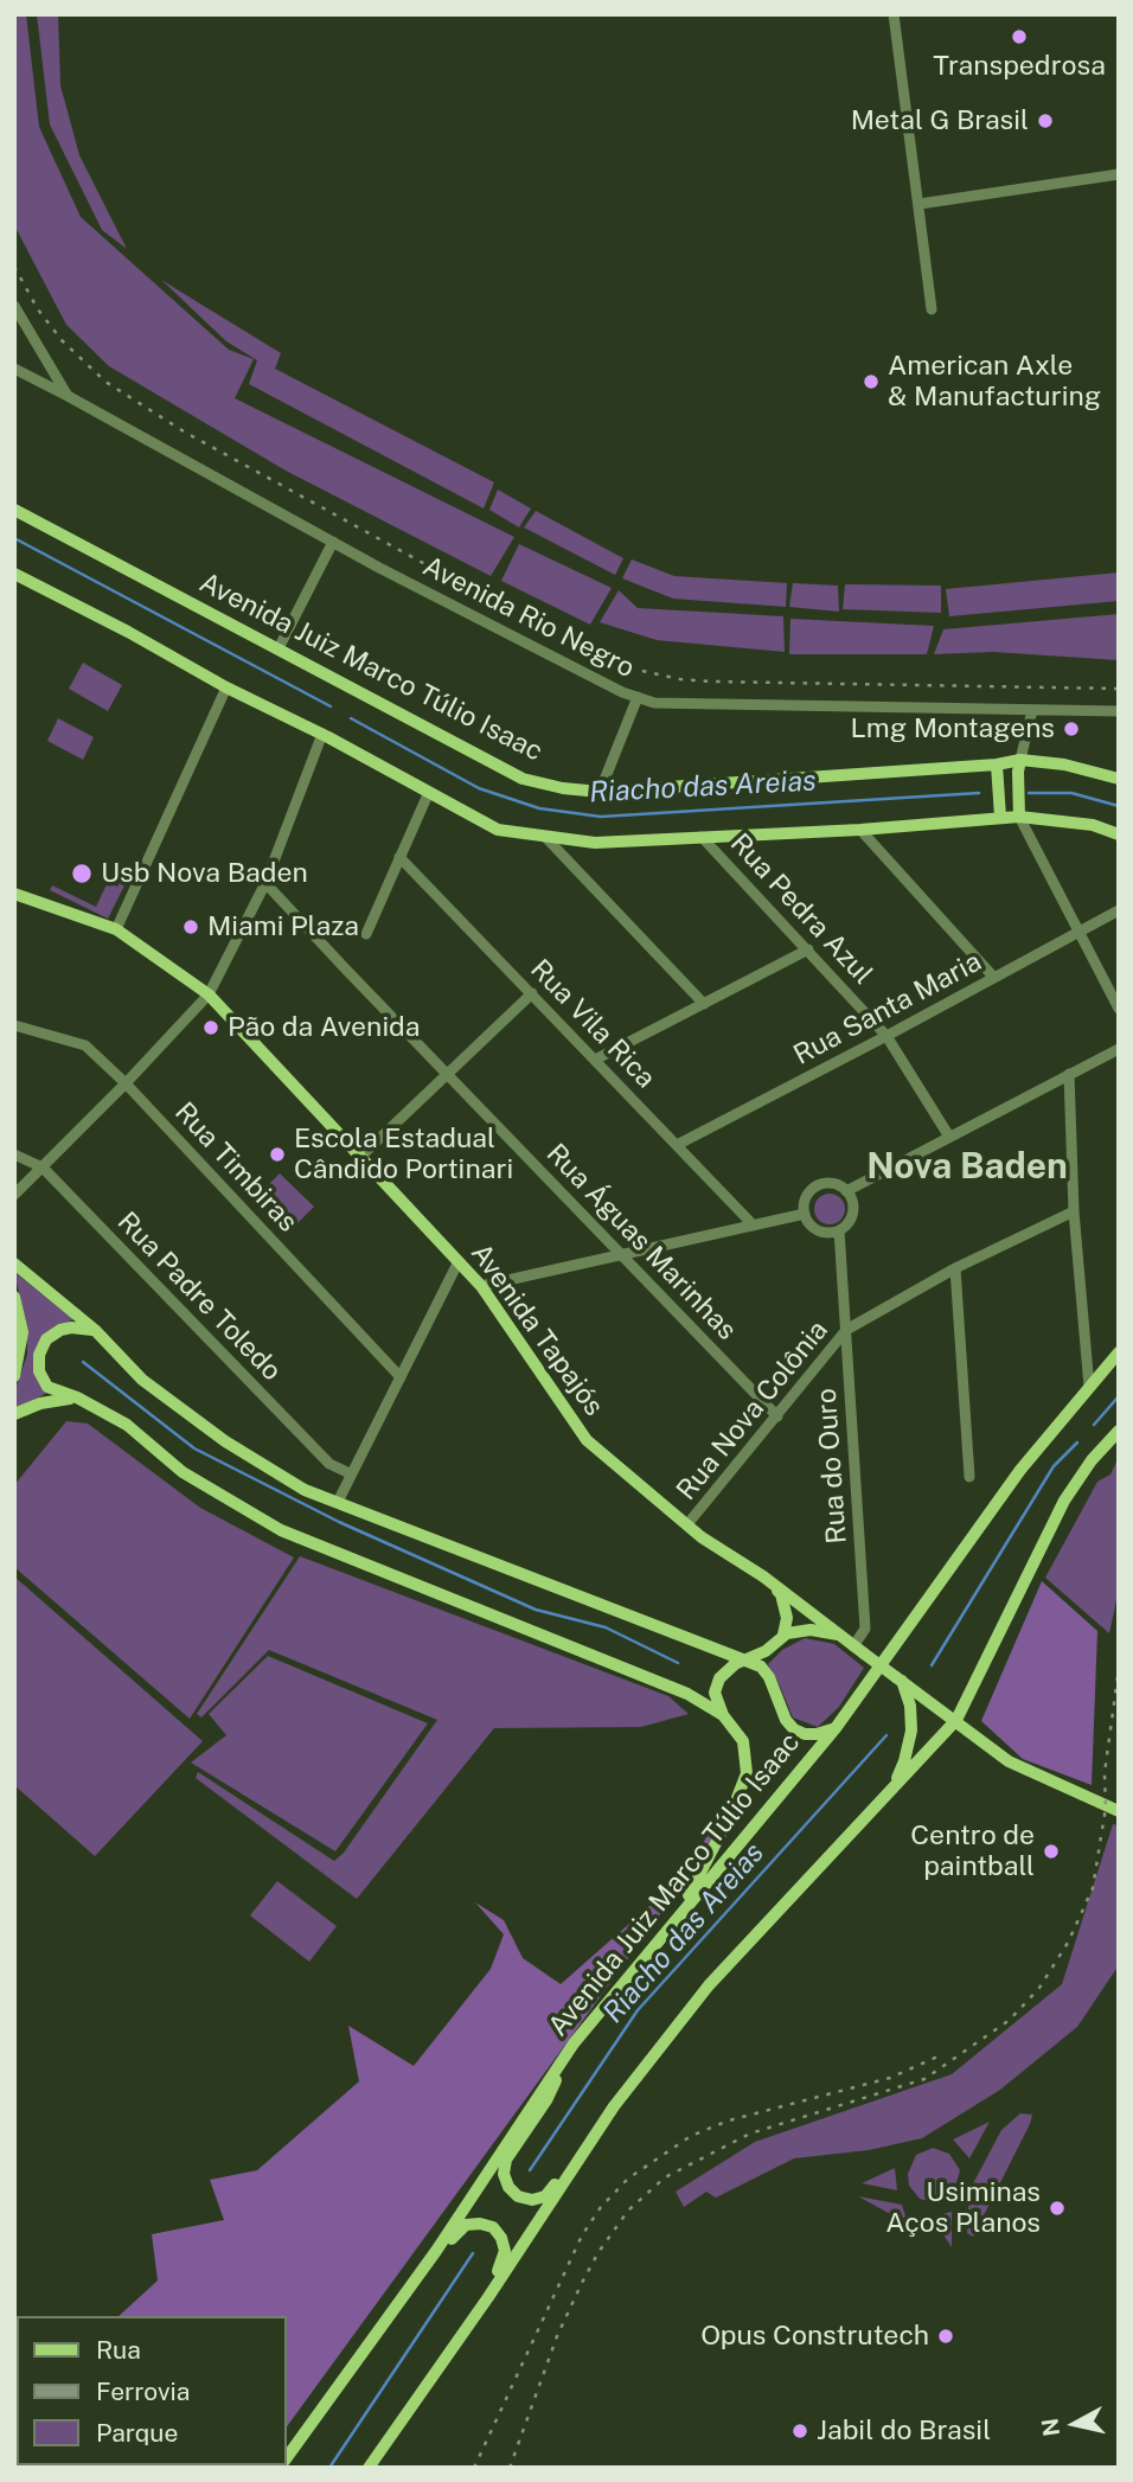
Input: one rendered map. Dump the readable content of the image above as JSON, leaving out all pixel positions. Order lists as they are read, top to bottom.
{
  "streets": {
    "main road": ["Avenida Juiz Marco Túlio Isaac", "Avenida Tapajós"],
    "street": [
      "Avenida Rio Negro",
      "Rua Pedra Azul",
      "Rua Santa Maria",
      "Rua Vila Rica",
      "Rua Timbiras",
      "Rua Águas Marinhas",
      "Rua Padre Toledo",
      "Rua Nova Colônia",
      "Rua do Ouro"
    ]
  },
  "crossings": [
    ["Rua Pedra Azul", "Rua Santa Maria"],
    ["Rua Santa Maria", "Rua Vila Rica"],
    ["Rua Águas Marinhas", "Rua Nova Colônia"],
    ["Avenida Tapajós", "Rua Nova Colônia"],
    ["Avenida Tapajós", "Rua do Ouro"],
    ["Rua Nova Colônia", "Rua do Ouro"]
  ],
  "districts": ["Nova Baden"],
  "water": ["Riacho das Areias"],
  "places": [
    "Transpedrosa",
    "Metal G Brasil",
    "American Axle & Manufacturing",
    "Lmg Montagens",
    "Usb Nova Baden",
    "Miami Plaza",
    "Pão da Avenida",
    "Escola Estadual Cândido Portinari",
    "Centro de paintball",
    "Usiminas Aços Planos",
    "Opus Construtech",
    "Jabil do Brasil"
  ],
  "legend": ["Rua", "Ferrovia", "Parque"],
  "north": "left"
}
